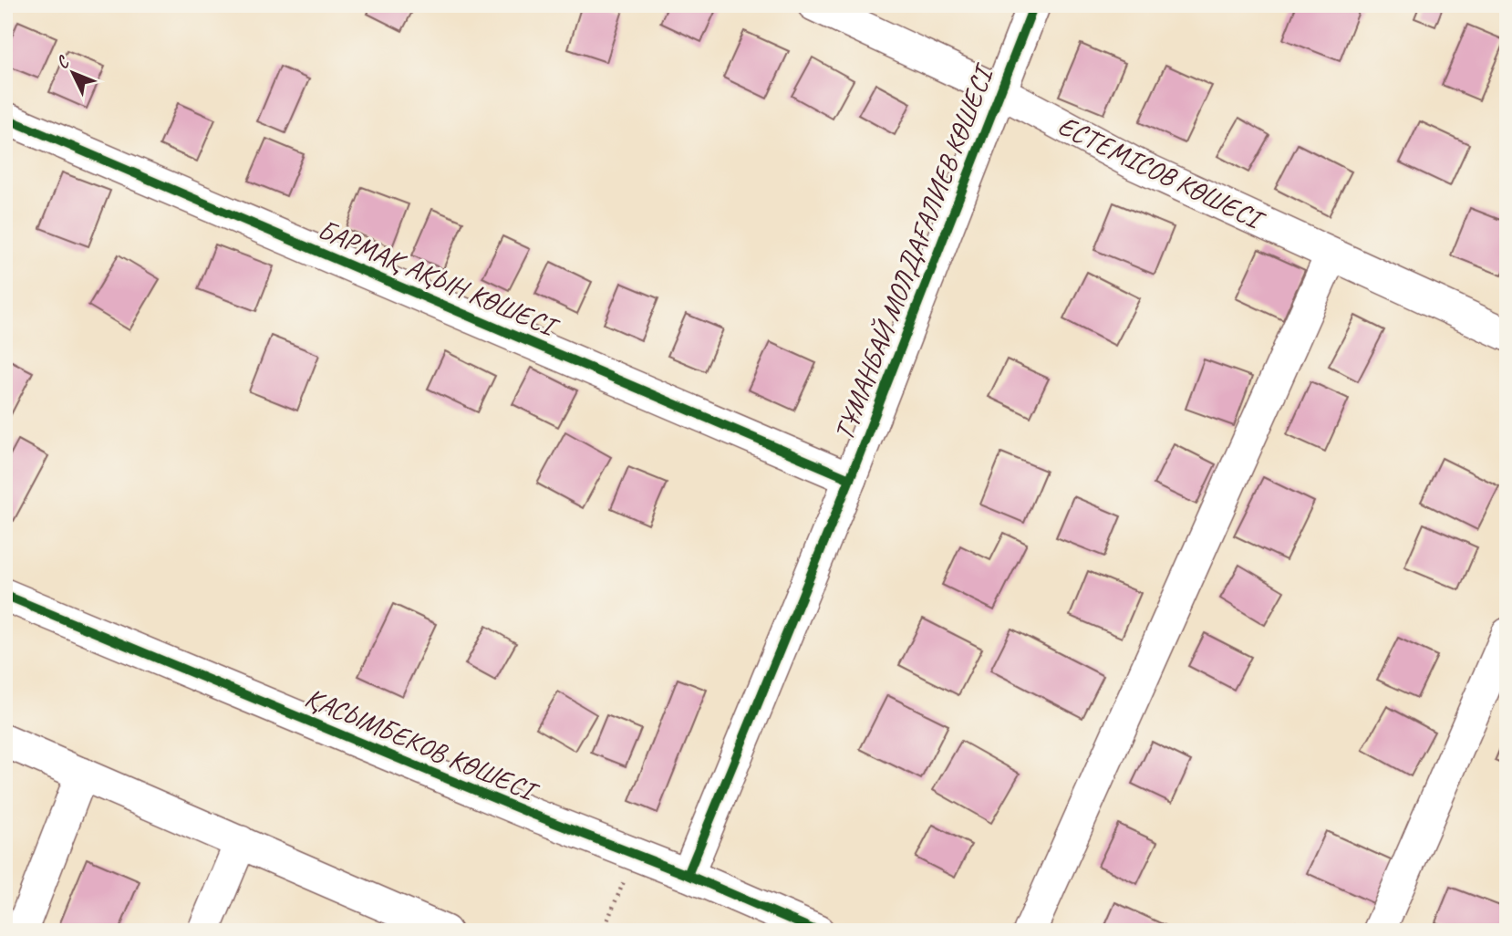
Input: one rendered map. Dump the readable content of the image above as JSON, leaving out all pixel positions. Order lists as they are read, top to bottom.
{
  "streets": {
    "street": [
      "ЕСТЕМІСОВ КӨШЕСІ",
      "ТҰМАНБАЙ МОЛДАҒАЛИЕВ КӨШЕСІ",
      "БАРМАҚ АҚЫН КӨШЕСІ",
      "ҚАСЫМБЕКОВ КӨШЕСІ"
    ]
  },
  "crossings": [
    ["ЕСТЕМІСОВ КӨШЕСІ", "ТҰМАНБАЙ МОЛДАҒАЛИЕВ КӨШЕСІ"],
    ["ТҰМАНБАЙ МОЛДАҒАЛИЕВ КӨШЕСІ", "БАРМАҚ АҚЫН КӨШЕСІ"],
    ["ТҰМАНБАЙ МОЛДАҒАЛИЕВ КӨШЕСІ", "ҚАСЫМБЕКОВ КӨШЕСІ"]
  ],
  "north": "top left"
}
